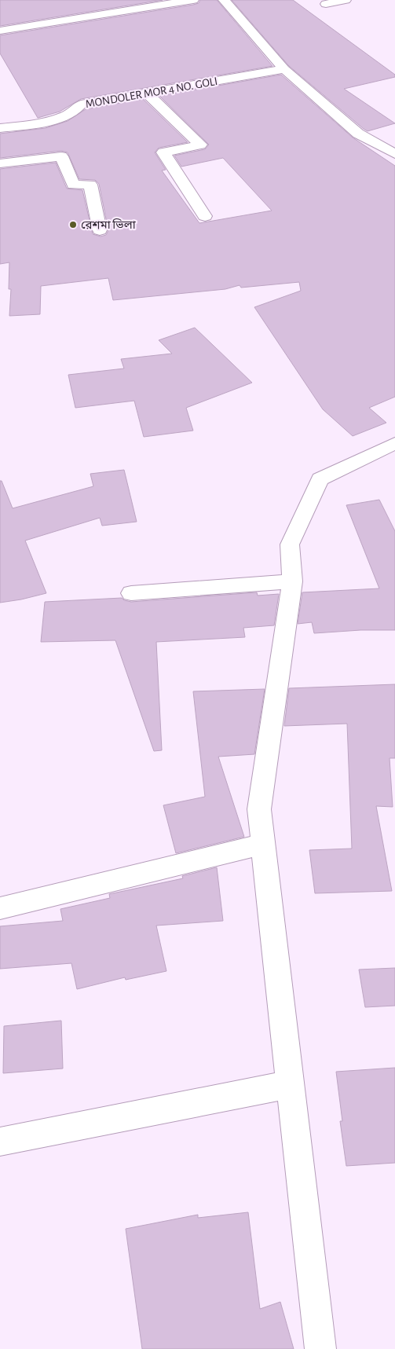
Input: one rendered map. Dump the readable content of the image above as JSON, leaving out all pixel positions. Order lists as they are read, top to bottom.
{
  "streets": {
    "street": ["MONDOLER MOR 4 NO. GOLI"]
  },
  "places": ["রেশমা ভিলা"]
}
